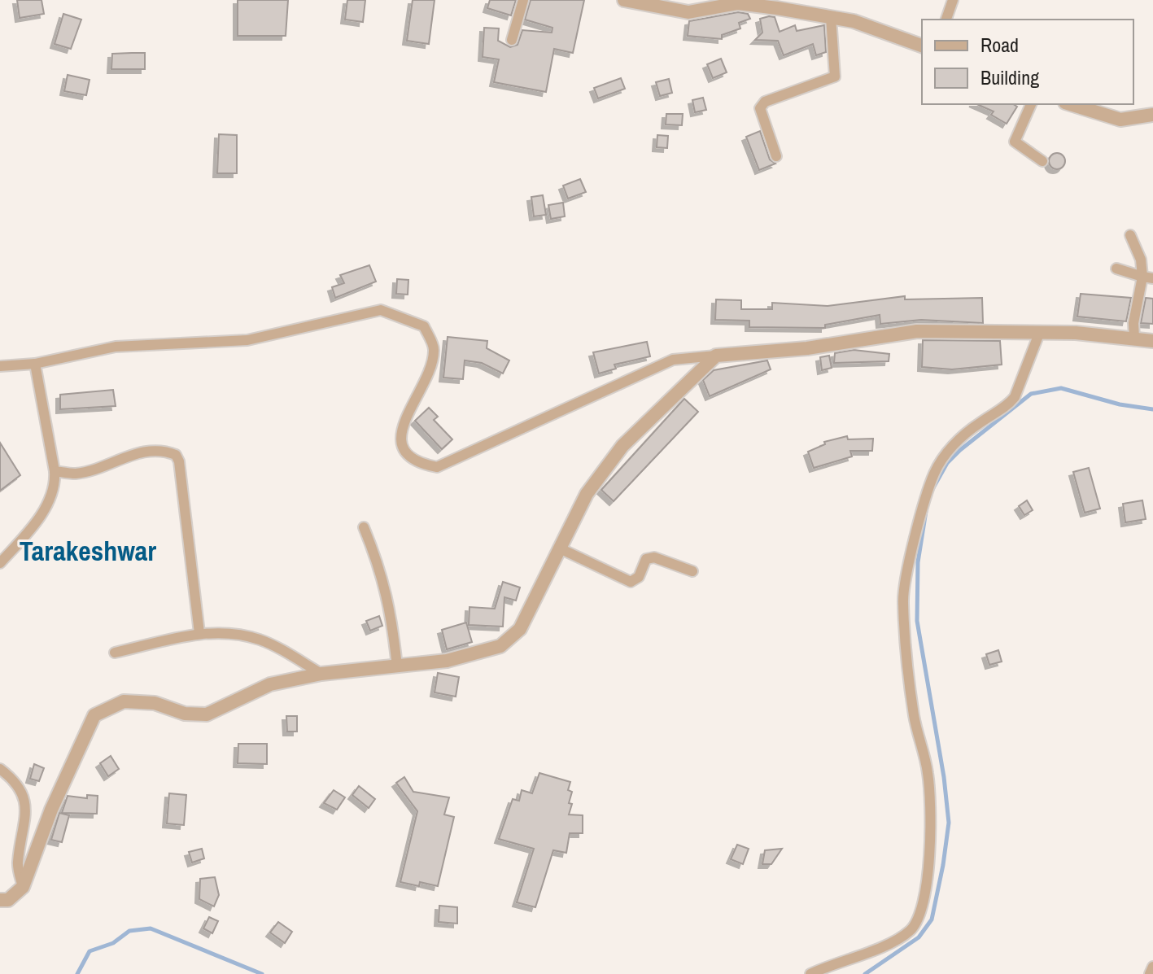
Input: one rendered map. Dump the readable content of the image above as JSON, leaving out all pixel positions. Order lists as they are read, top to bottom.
{
  "districts": ["Tarakeshwar"],
  "legend": ["Road", "Building"]
}
